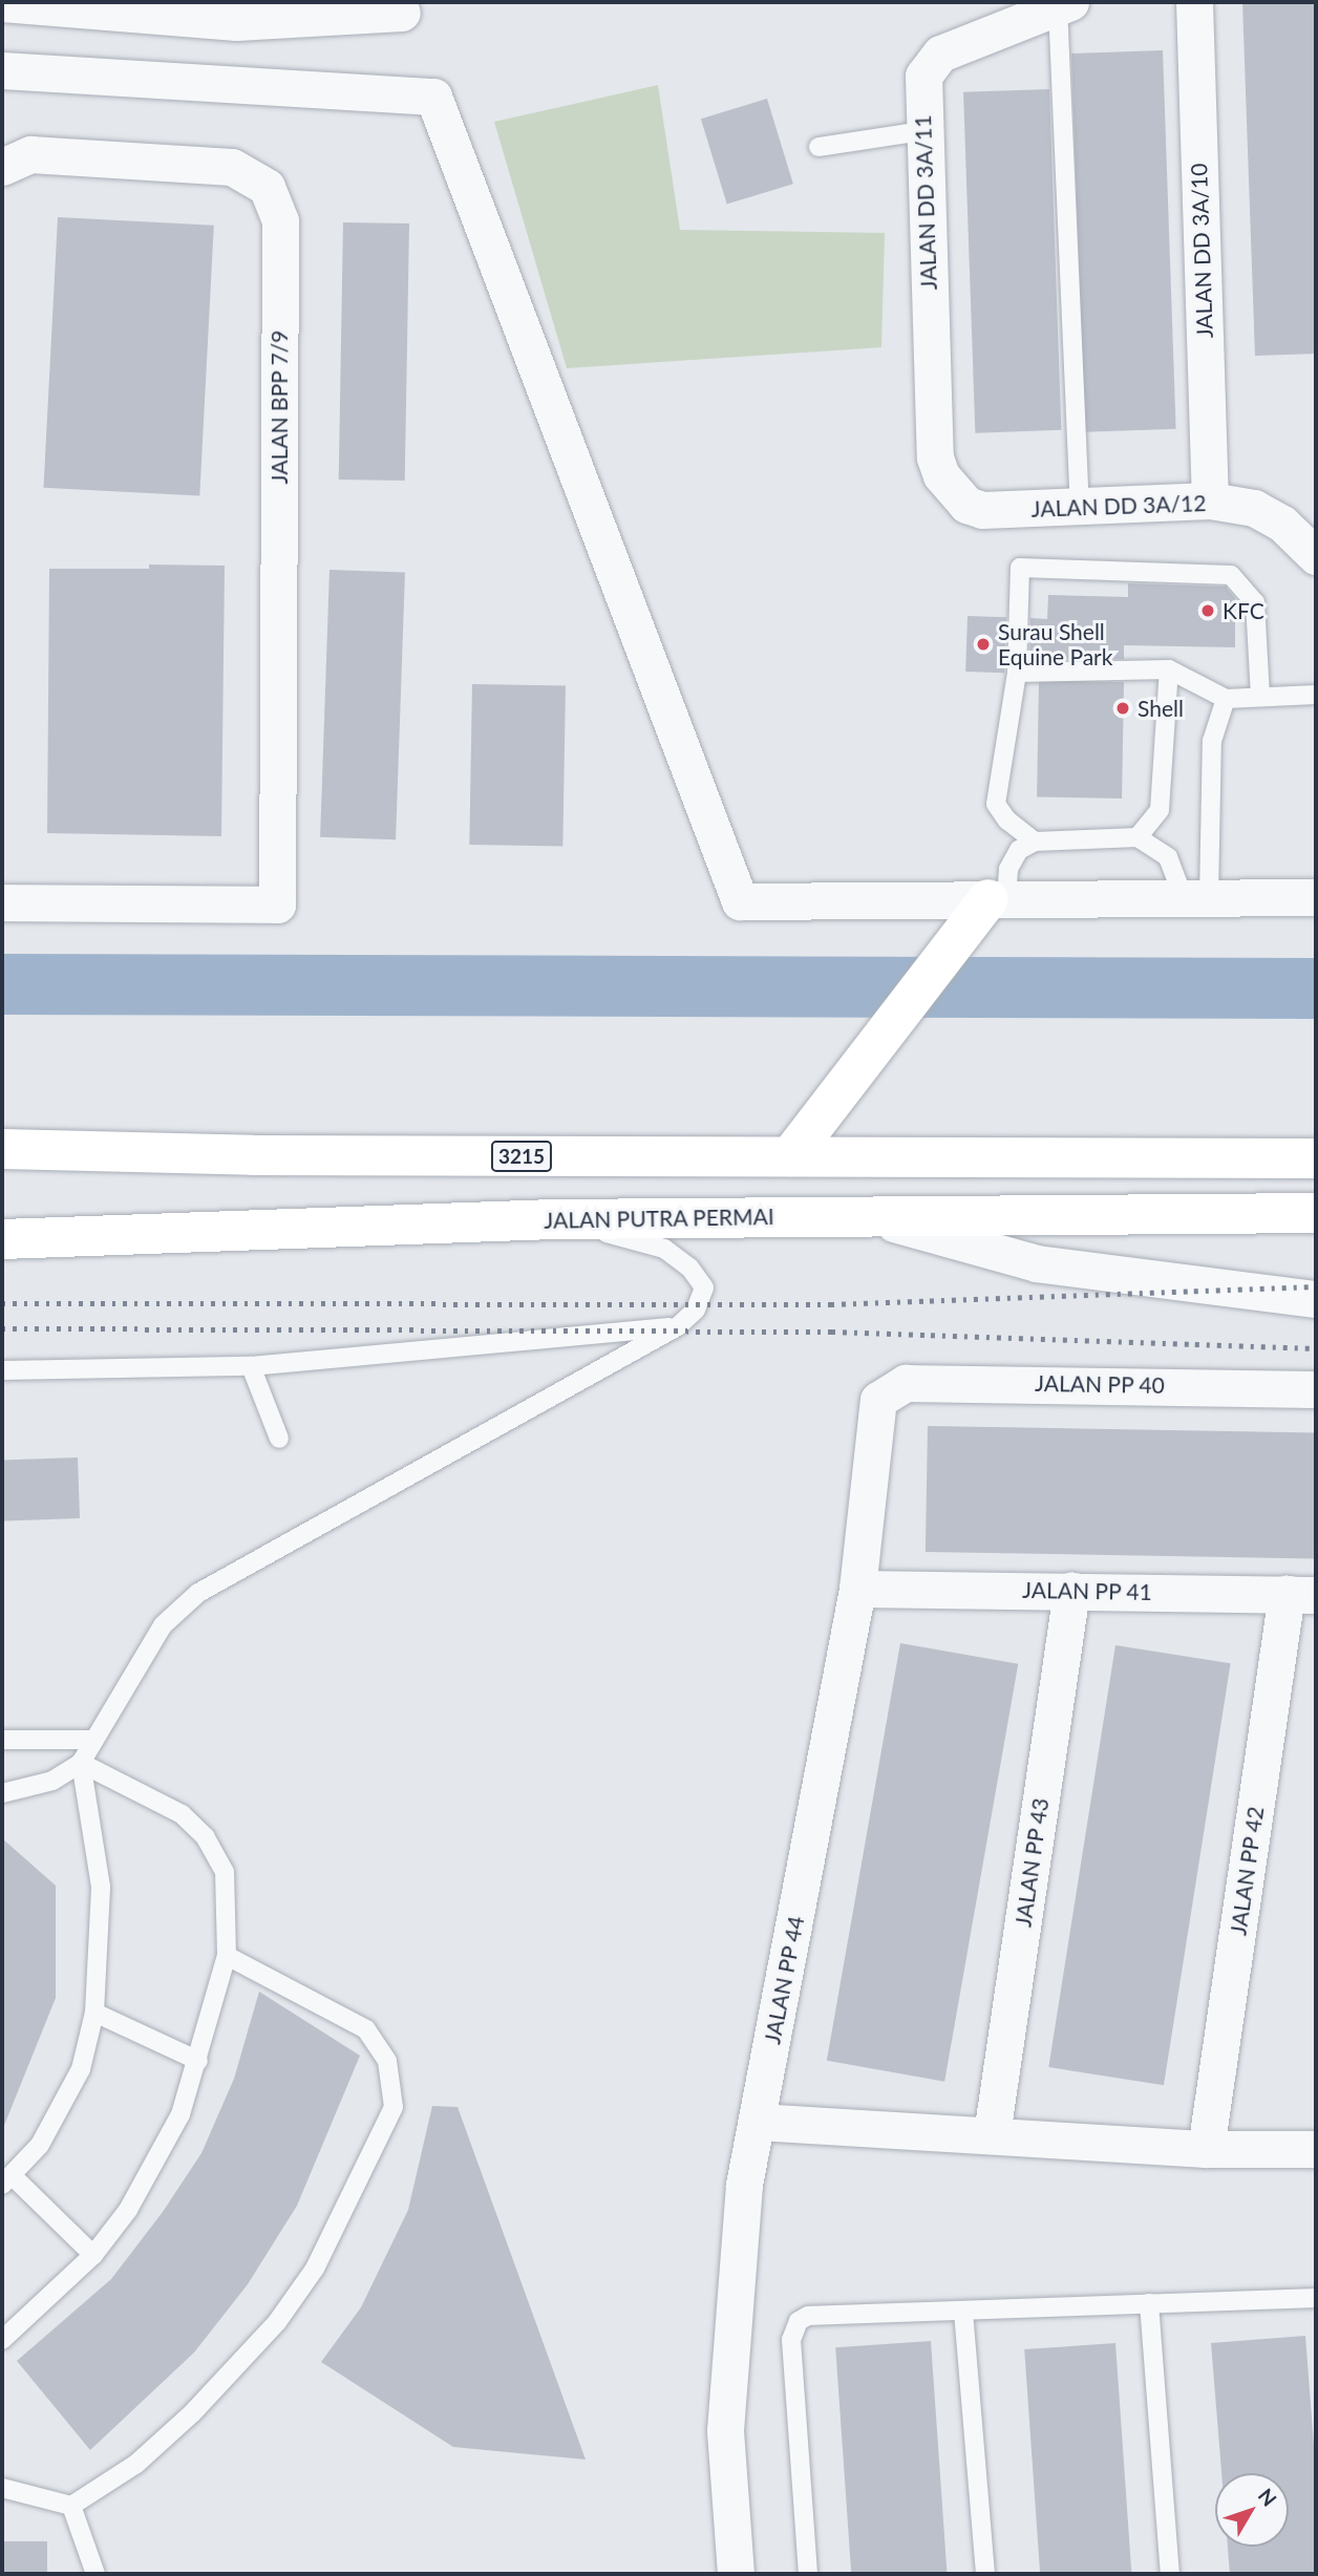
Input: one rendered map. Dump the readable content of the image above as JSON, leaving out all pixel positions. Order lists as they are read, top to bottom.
{
  "streets": {
    "main road": ["3215", "JALAN PUTRA PERMAI"],
    "street": [
      "JALAN DD 3A/11",
      "JALAN DD 3A/10",
      "JALAN BPP 7/9",
      "JALAN DD 3A/12",
      "JALAN PP 40",
      "JALAN PP 41",
      "JALAN PP 43",
      "JALAN PP 42",
      "JALAN PP 44"
    ]
  },
  "crossings": [
    ["JALAN DD 3A/11", "JALAN DD 3A/12"],
    ["JALAN DD 3A/10", "JALAN DD 3A/12"],
    ["JALAN PP 40", "JALAN PP 44"],
    ["JALAN PP 41", "JALAN PP 43"],
    ["JALAN PP 41", "JALAN PP 42"],
    ["JALAN PP 41", "JALAN PP 44"]
  ],
  "places": ["KFC", "Surau Shell Equine Park", "Shell"],
  "north": "top right"
}
